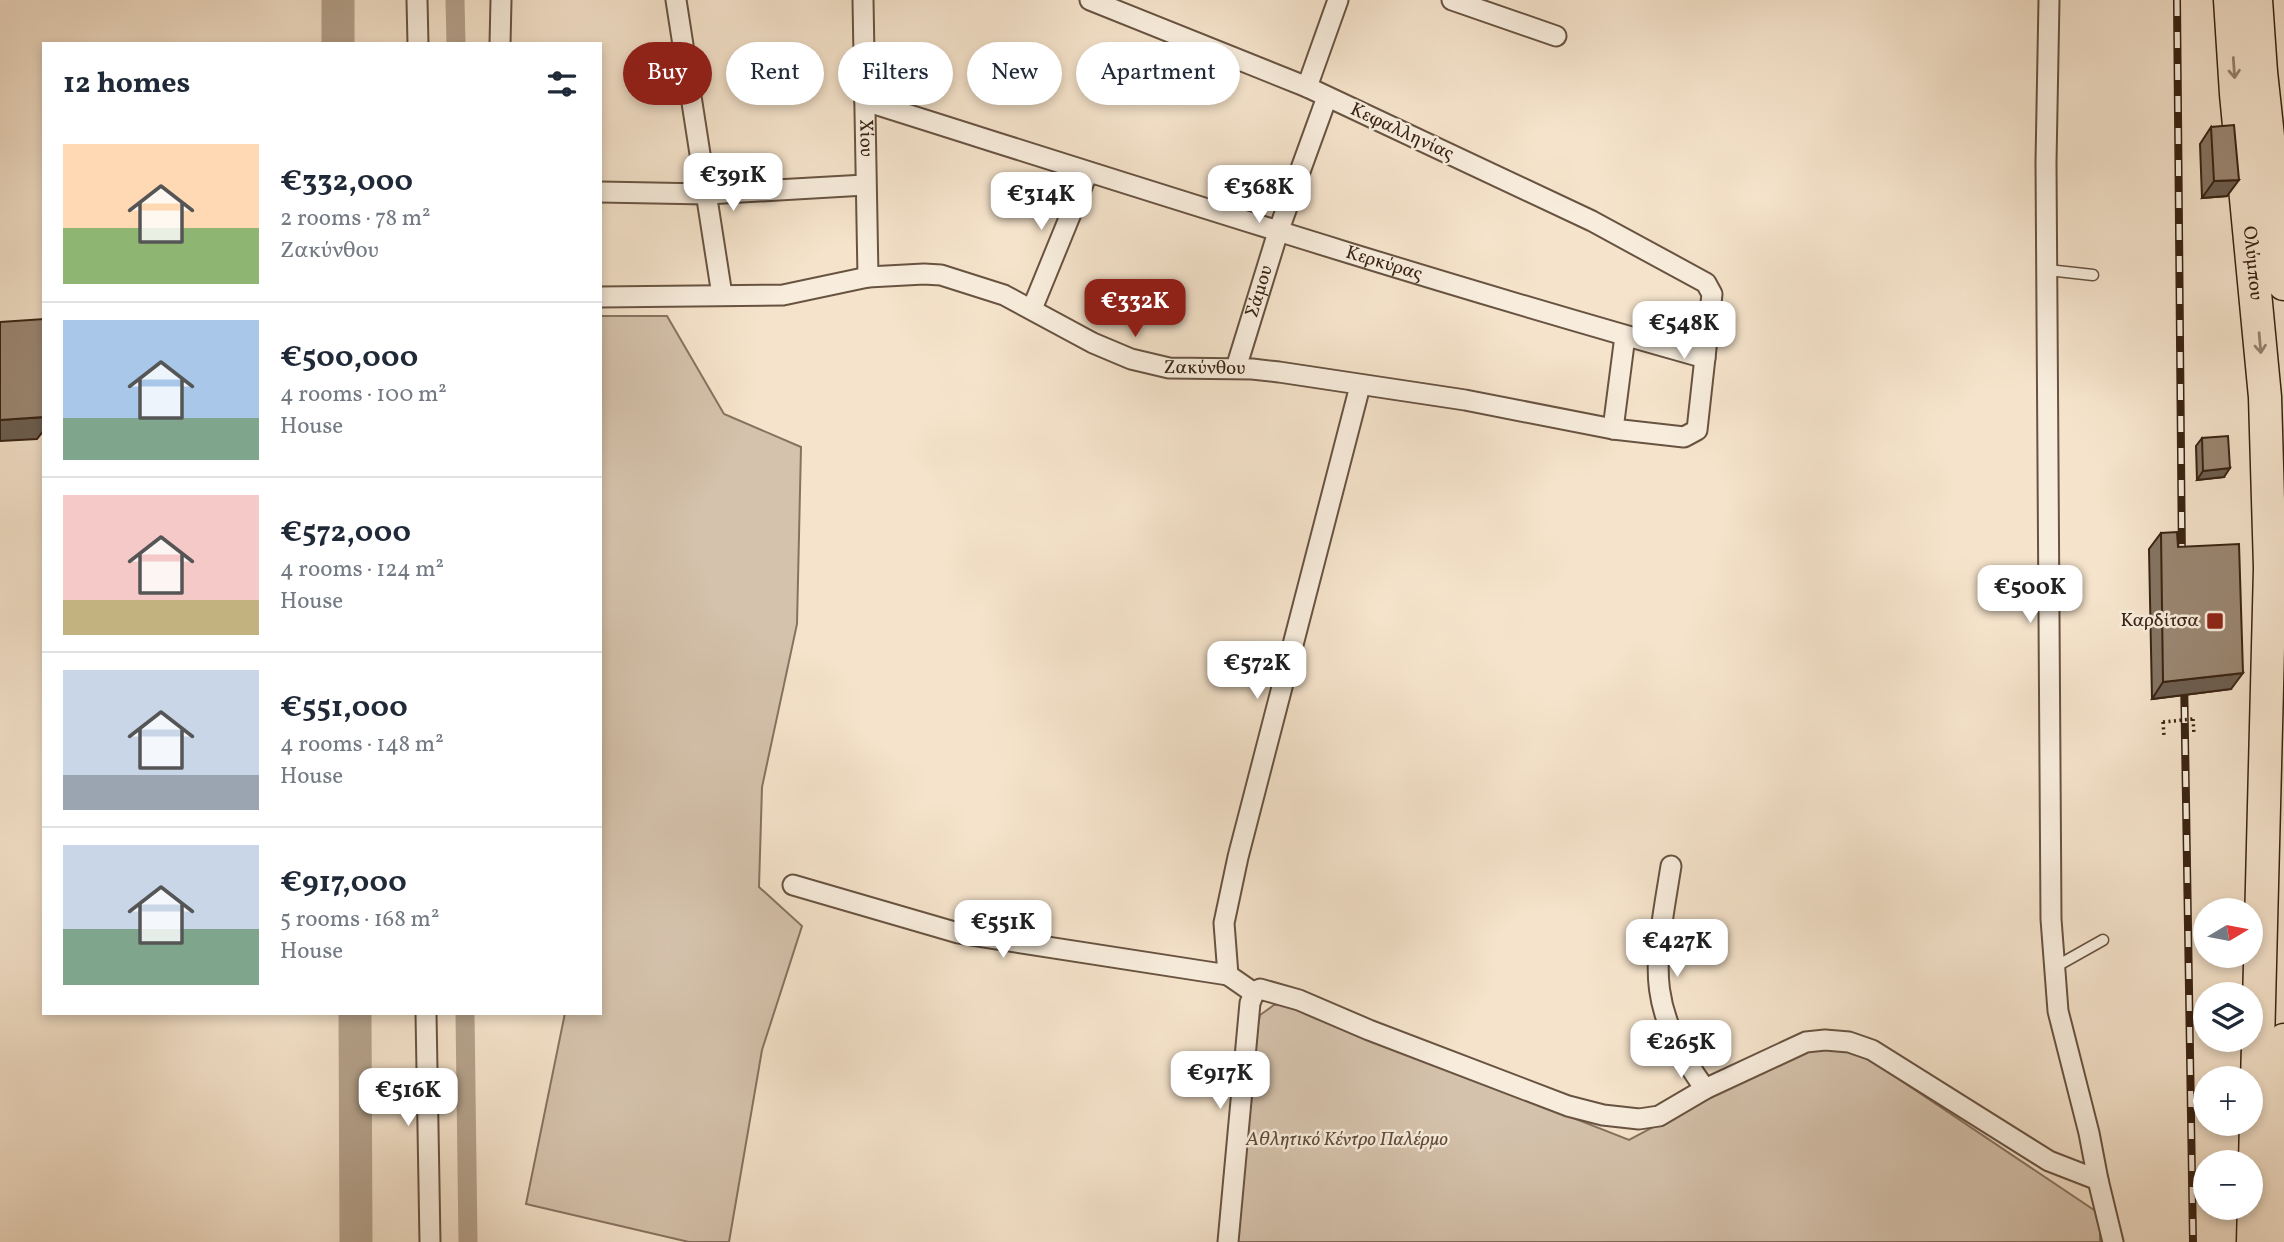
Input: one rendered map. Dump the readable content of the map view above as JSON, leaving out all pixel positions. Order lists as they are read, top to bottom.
{
  "streets": {
    "main road": ["Ολύμπου"],
    "street": [
      "Κεφαλληνίας",
      "Χίου",
      "Κερκύρας",
      "Σάμου",
      "Ζακύνθου"
    ]
  },
  "crossings": [
    ["Κεφαλληνίας", "Κερκύρας"],
    ["Κεφαλληνίας", "Σάμου"],
    ["Κεφαλληνίας", "Ζακύνθου"],
    ["Χίου", "Ζακύνθου"],
    ["Κερκύρας", "Σάμου"],
    ["Κερκύρας", "Ζακύνθου"],
    ["Σάμου", "Ζακύνθου"]
  ],
  "parks": ["Αθλητικό Κέντρο Παλέρμο"],
  "places": {
    "transit": ["Καρδίτσα"]
  },
  "north": "right",
  "page": {
    "chip": [
      "Buy",
      "Rent",
      "Filters",
      "New",
      "Apartment"
    ],
    "heading": "12 homes",
    "list": [
      {
        "name": "€332,000",
        "note": "2 rooms · 78 m² · Ζακύνθου"
      },
      {
        "name": "€500,000",
        "note": "4 rooms · 100 m² · House"
      },
      {
        "name": "€572,000",
        "note": "4 rooms · 124 m² · House"
      },
      {
        "name": "€551,000",
        "note": "4 rooms · 148 m² · House"
      },
      {
        "name": "€917,000",
        "note": "5 rooms · 168 m² · House"
      }
    ],
    "price": [
      "€391K",
      "€368K",
      "€314K",
      "€332K",
      "€548K",
      "€500K",
      "€572K",
      "€551K",
      "€427K",
      "€265K",
      "€917K",
      "€516K"
    ],
    "map_buttons": ["+", "−"]
  }
}
